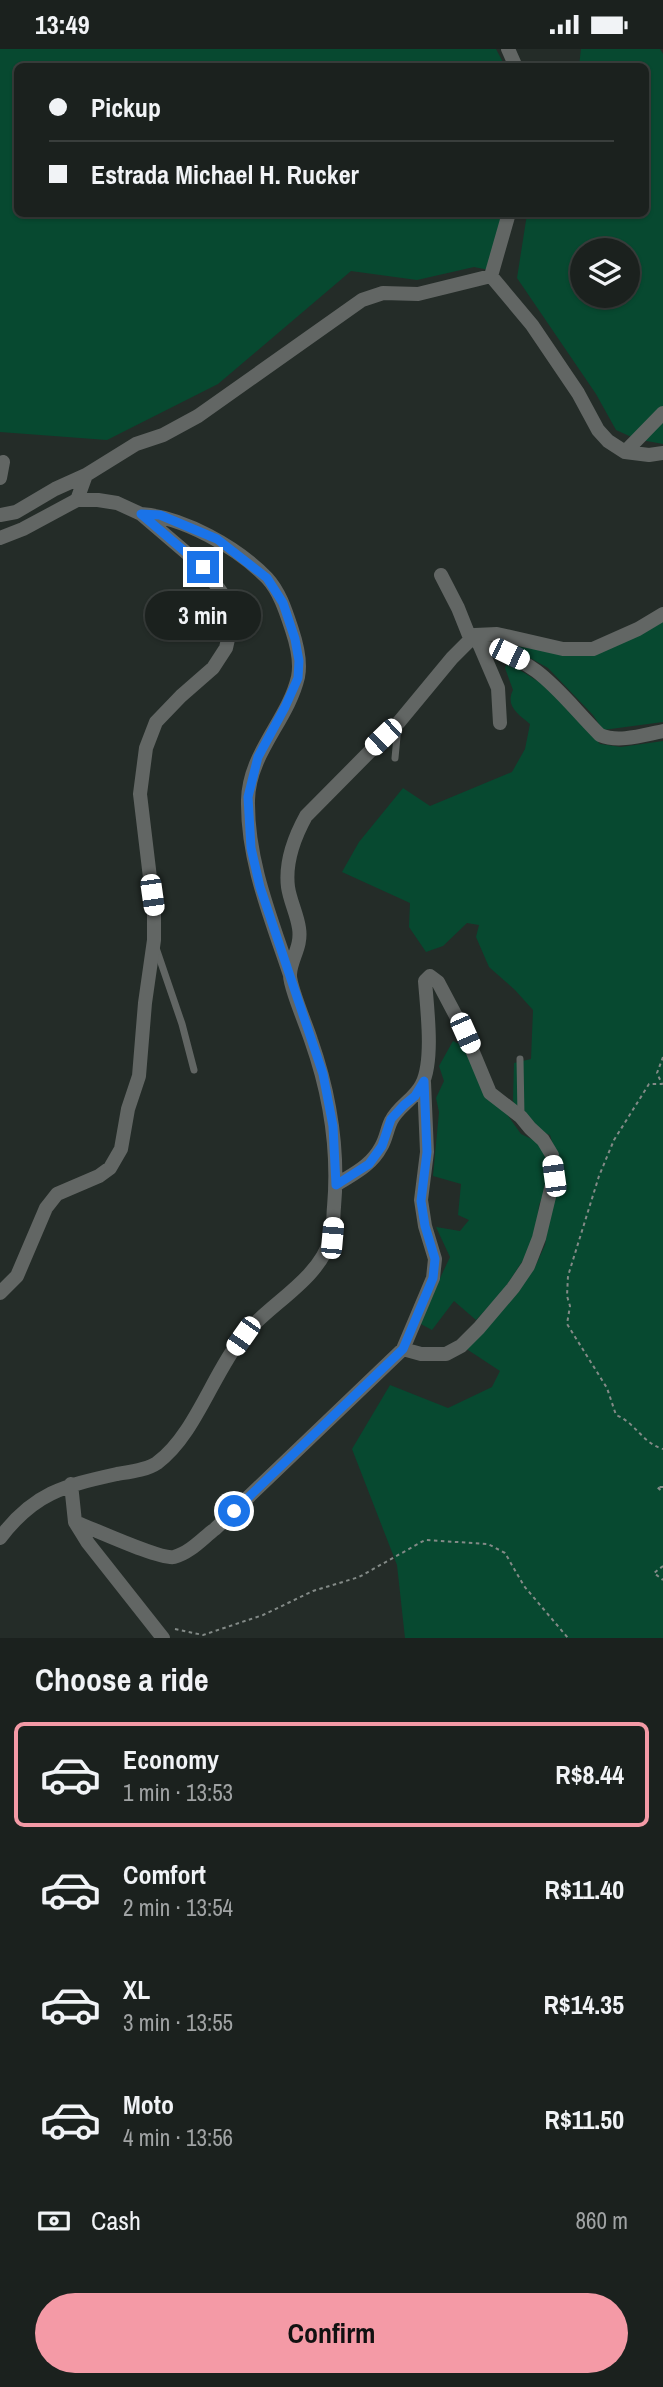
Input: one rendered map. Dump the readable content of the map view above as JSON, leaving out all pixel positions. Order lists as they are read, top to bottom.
{
  "page": {
    "status": "13:49",
    "banner": ["Pickup", "Estrada Michael H. Rucker"],
    "bubble": "3 min",
    "heading": "Choose a ride",
    "list": [
      {
        "name": "Economy",
        "note": "1 min · 13:53",
        "value": "R$8.44"
      },
      {
        "name": "Comfort",
        "note": "2 min · 13:54",
        "value": "R$11.40"
      },
      {
        "name": "XL",
        "note": "3 min · 13:55",
        "value": "R$14.35"
      },
      {
        "name": "Moto",
        "note": "4 min · 13:56",
        "value": "R$11.50"
      }
    ],
    "pay": ["Cash", "860 m"],
    "buttons": "Confirm"
  }
}
